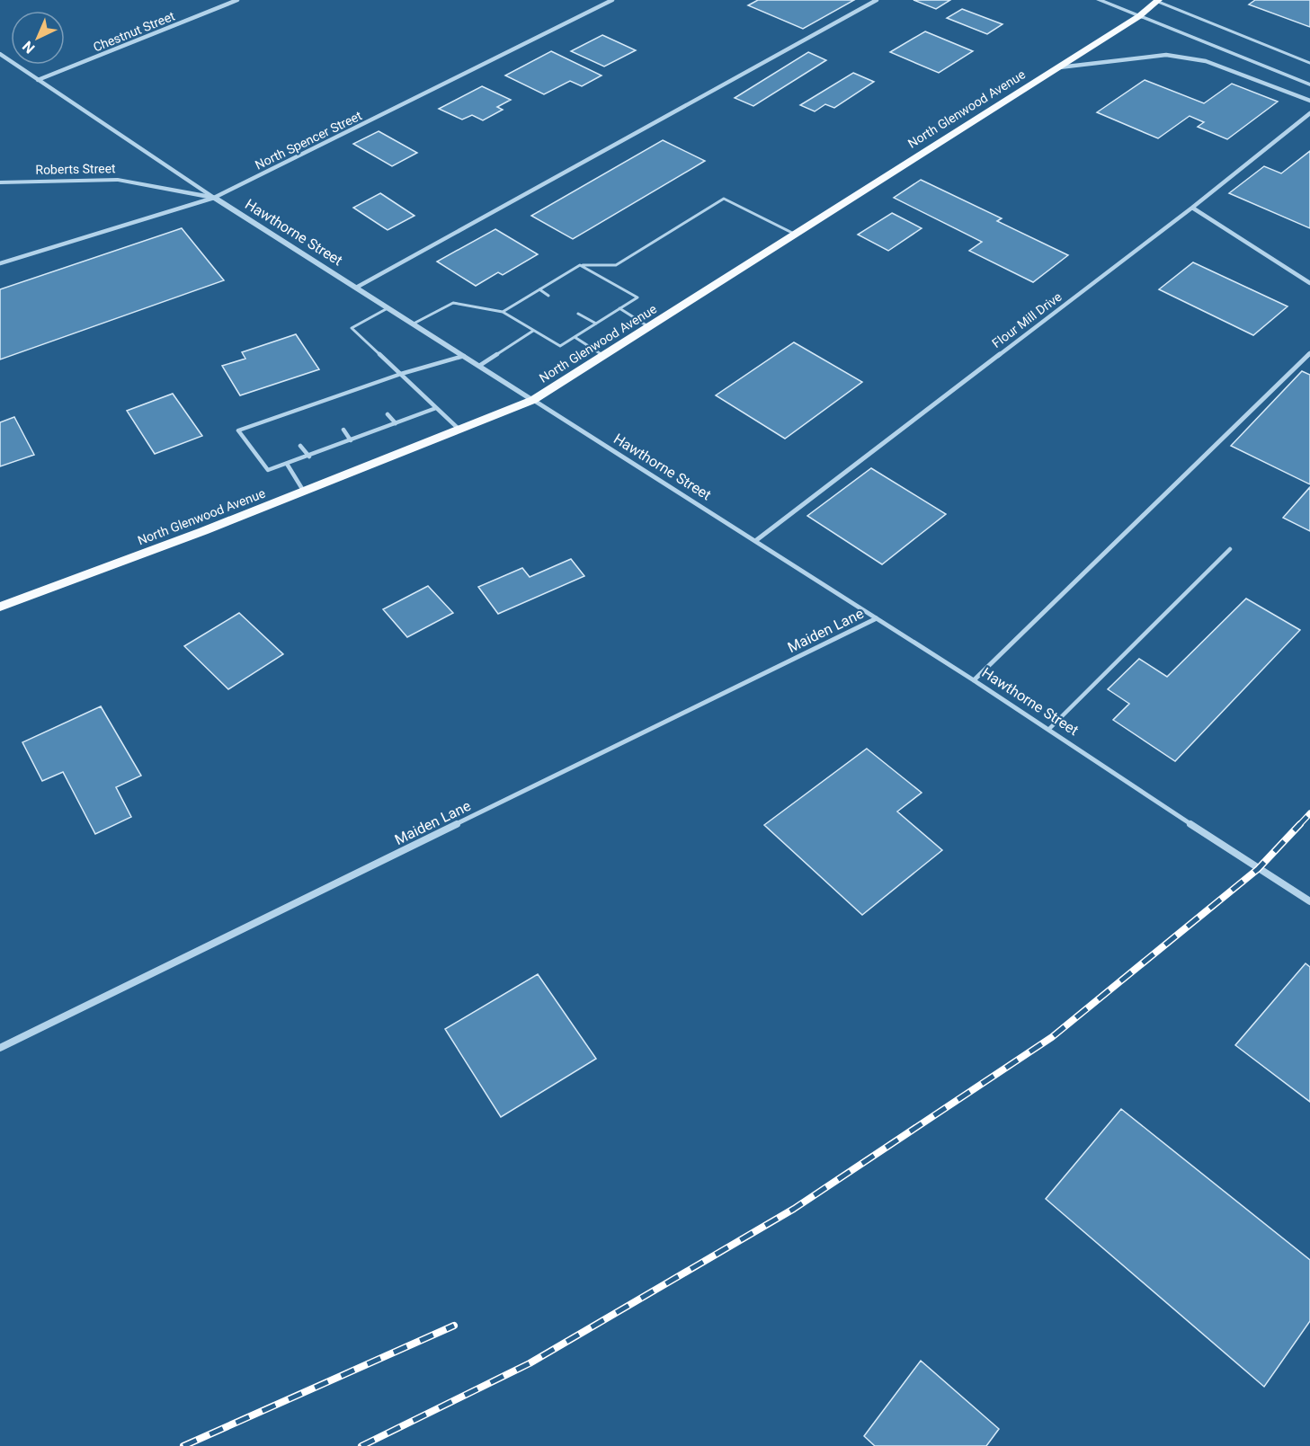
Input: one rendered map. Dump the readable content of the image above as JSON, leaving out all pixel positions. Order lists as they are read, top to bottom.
{
  "streets": {
    "main road": ["North Glenwood Avenue"],
    "street": [
      "Chestnut Street",
      "North Spencer Street",
      "Roberts Street",
      "Hawthorne Street",
      "Flour Mill Drive",
      "Maiden Lane"
    ]
  },
  "crossings": [
    ["Chestnut Street", "Hawthorne Street"],
    ["North Glenwood Avenue", "Hawthorne Street"],
    ["North Spencer Street", "Roberts Street"],
    ["North Spencer Street", "Hawthorne Street"],
    ["Roberts Street", "Hawthorne Street"],
    ["Hawthorne Street", "Flour Mill Drive"],
    ["Hawthorne Street", "Maiden Lane"]
  ],
  "north": "bottom left"
}
